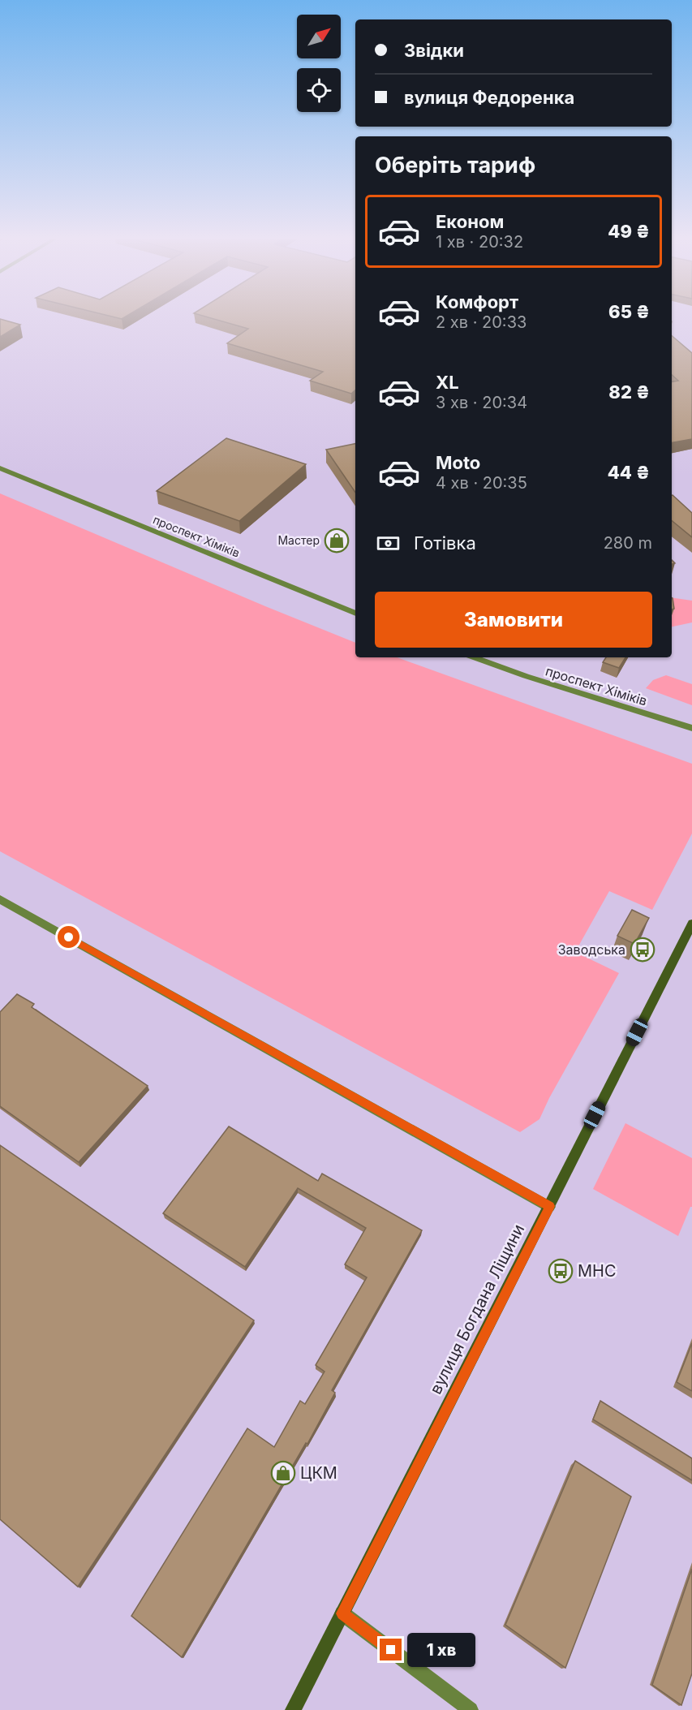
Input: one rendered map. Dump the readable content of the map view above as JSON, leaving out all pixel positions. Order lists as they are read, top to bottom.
{
  "streets": {
    "main road": ["вулиця Богдана Ліщини"],
    "street": ["проспект Хіміків"]
  },
  "places": {
    "shop": ["Мастер", "ЦКМ"],
    "bus stop": ["Заводська", "МНС"]
  },
  "north": "top right",
  "page": {
    "banner": ["Звідки", "вулиця Федоренка"],
    "heading": "Оберіть тариф",
    "list": [
      {
        "name": "Економ",
        "note": "1 хв · 20:32",
        "value": "49 ₴"
      },
      {
        "name": "Комфорт",
        "note": "2 хв · 20:33",
        "value": "65 ₴"
      },
      {
        "name": "XL",
        "note": "3 хв · 20:34",
        "value": "82 ₴"
      },
      {
        "name": "Moto",
        "note": "4 хв · 20:35",
        "value": "44 ₴"
      }
    ],
    "pay": ["Готівка", "280 m"],
    "buttons": "Замовити",
    "bubble": "1 хв"
  }
}
